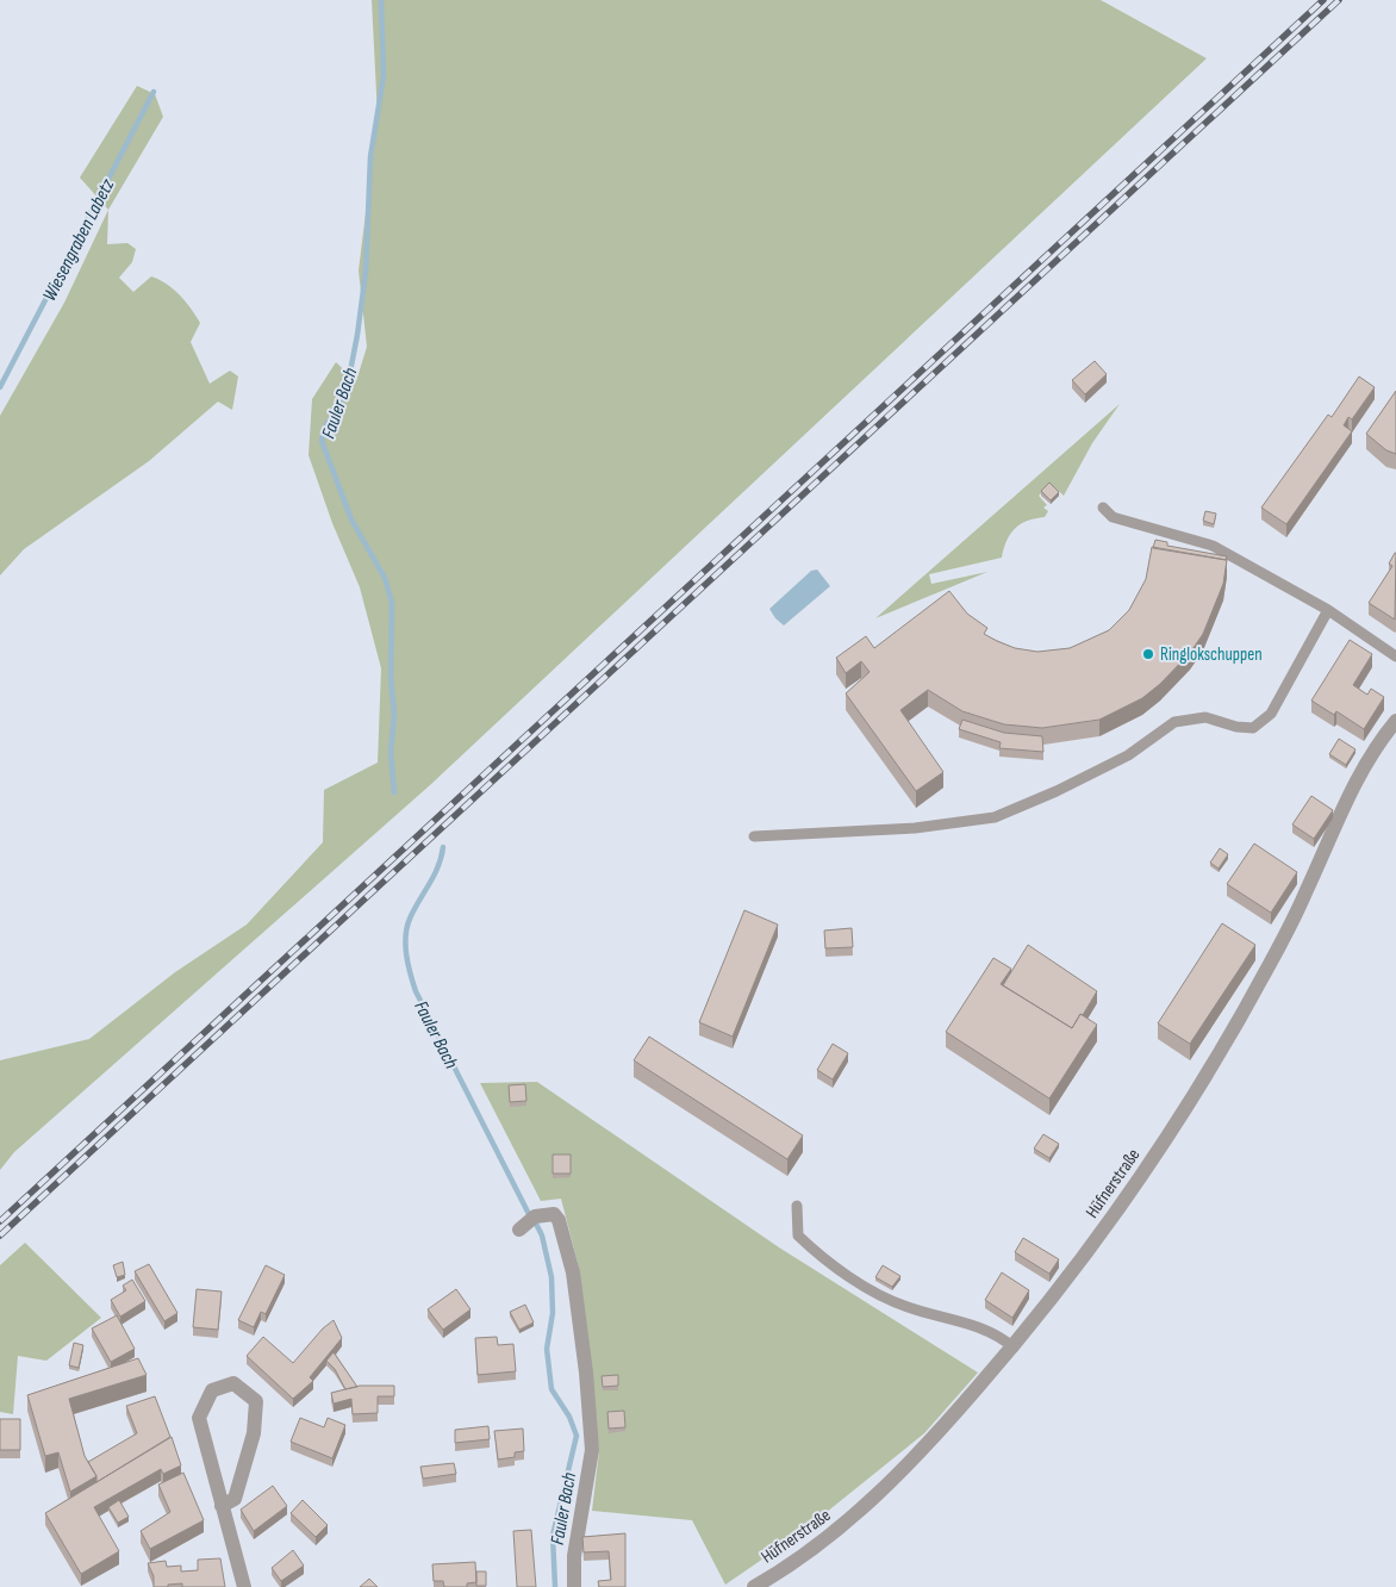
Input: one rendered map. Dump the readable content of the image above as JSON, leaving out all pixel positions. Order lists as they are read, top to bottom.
{
  "streets": {
    "street": ["Hüfnerstraße"]
  },
  "water": ["Wiesengraben Labetz", "Fauler Bach"],
  "places": ["Ringlokschuppen"]
}
